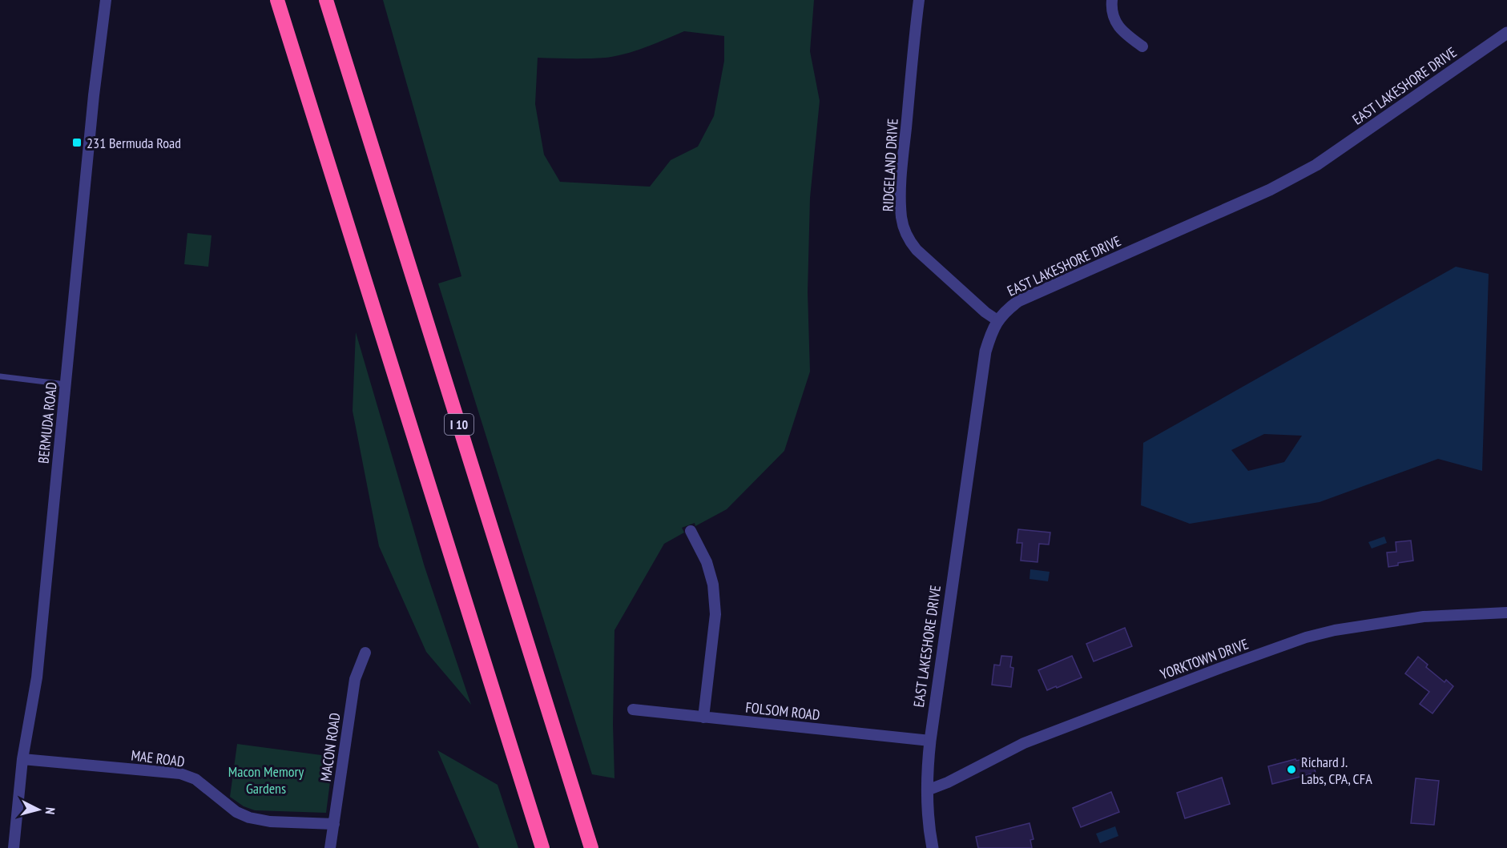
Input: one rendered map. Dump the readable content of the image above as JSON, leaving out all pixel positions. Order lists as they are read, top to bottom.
{
  "streets": {
    "highway": ["I 10"],
    "street": [
      "EAST LAKESHORE DRIVE",
      "RIDGELAND DRIVE",
      "BERMUDA ROAD",
      "YORKTOWN DRIVE",
      "FOLSOM ROAD",
      "MACON ROAD",
      "MAE ROAD"
    ]
  },
  "crossings": [
    ["EAST LAKESHORE DRIVE", "RIDGELAND DRIVE"],
    ["EAST LAKESHORE DRIVE", "YORKTOWN DRIVE"],
    ["EAST LAKESHORE DRIVE", "FOLSOM ROAD"],
    ["BERMUDA ROAD", "MAE ROAD"],
    ["MACON ROAD", "MAE ROAD"]
  ],
  "parks": ["Macon Memory Gardens"],
  "places": {
    "transit": ["231 Bermuda Road"],
    "other": ["Richard J. Labs, CPA, CFA"]
  },
  "north": "right"
}
